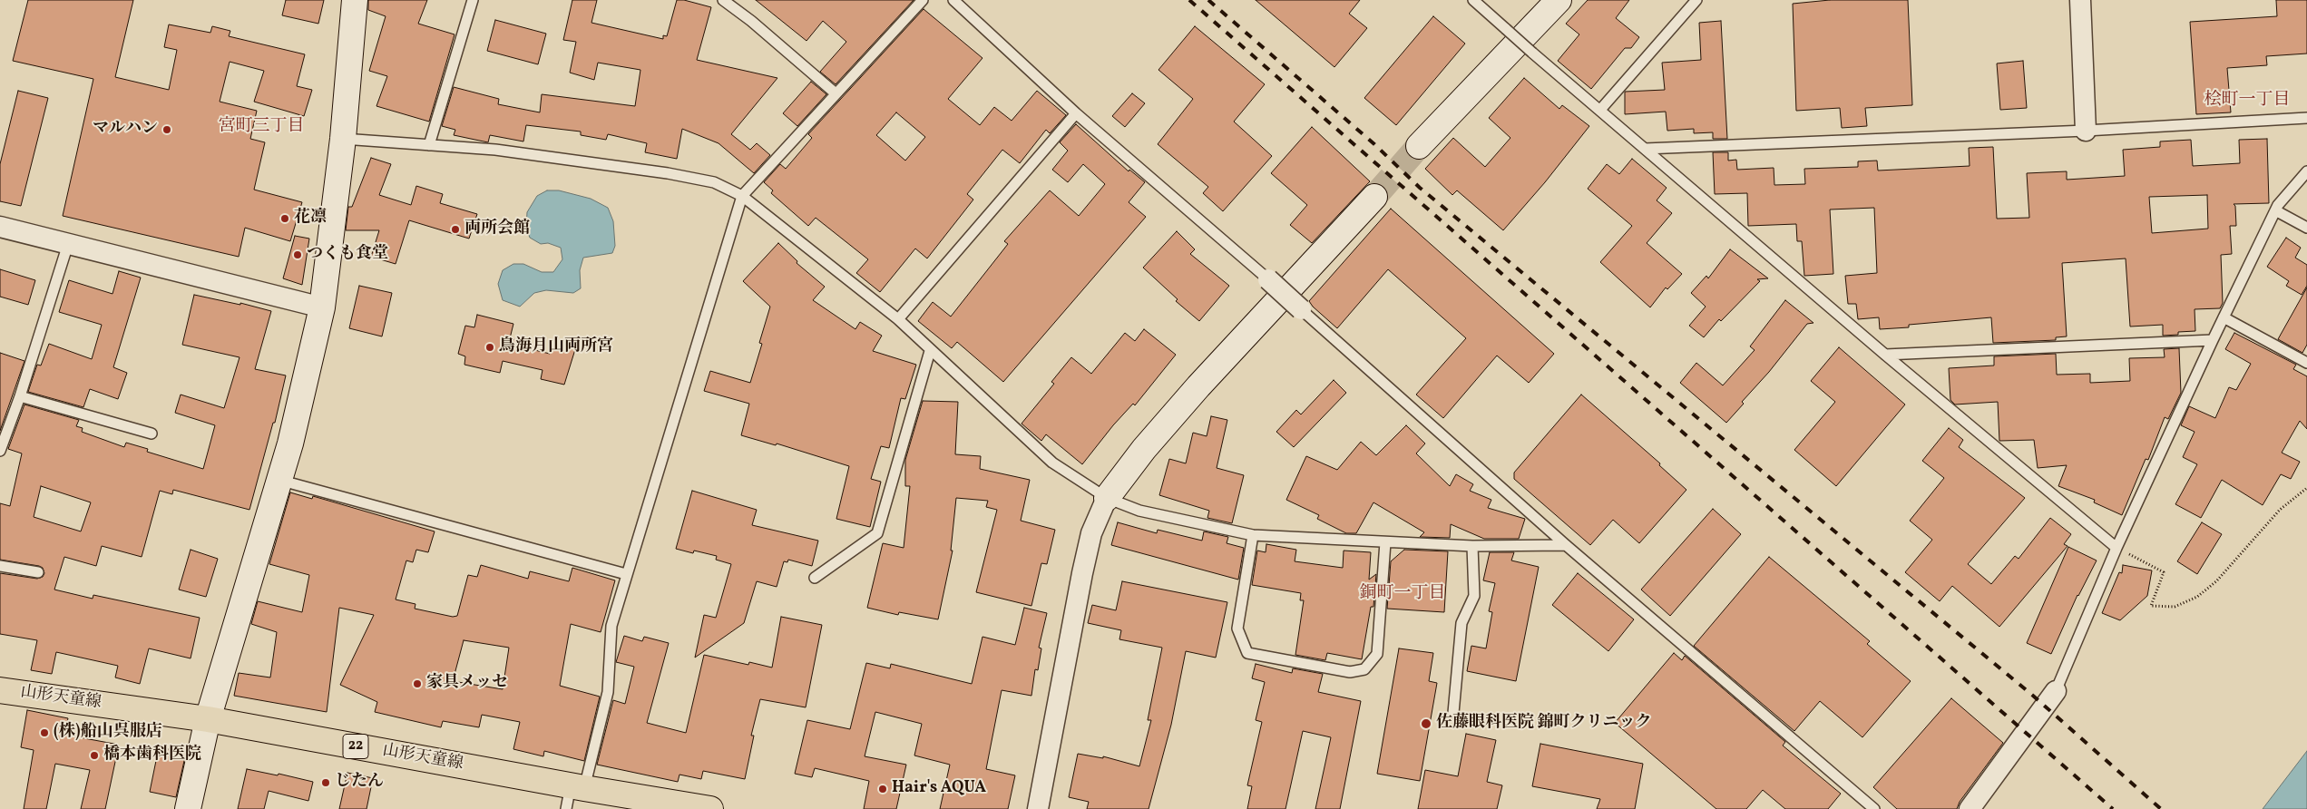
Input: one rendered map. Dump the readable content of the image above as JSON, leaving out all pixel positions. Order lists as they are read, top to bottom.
{
  "streets": {
    "main road": ["山形天童線", "22"]
  },
  "districts": ["桧町一丁目", "宮町三丁目", "銅町一丁目"],
  "places": [
    "マルハン",
    "花凛",
    "両所会館",
    "つくも食堂",
    "鳥海月山両所宮",
    "家具メッセ",
    "佐藤眼科医院 錦町クリニック",
    "(株)船山呉服店",
    "橋本歯科医院",
    "じたん",
    "Hair's AQUA"
  ]
}
